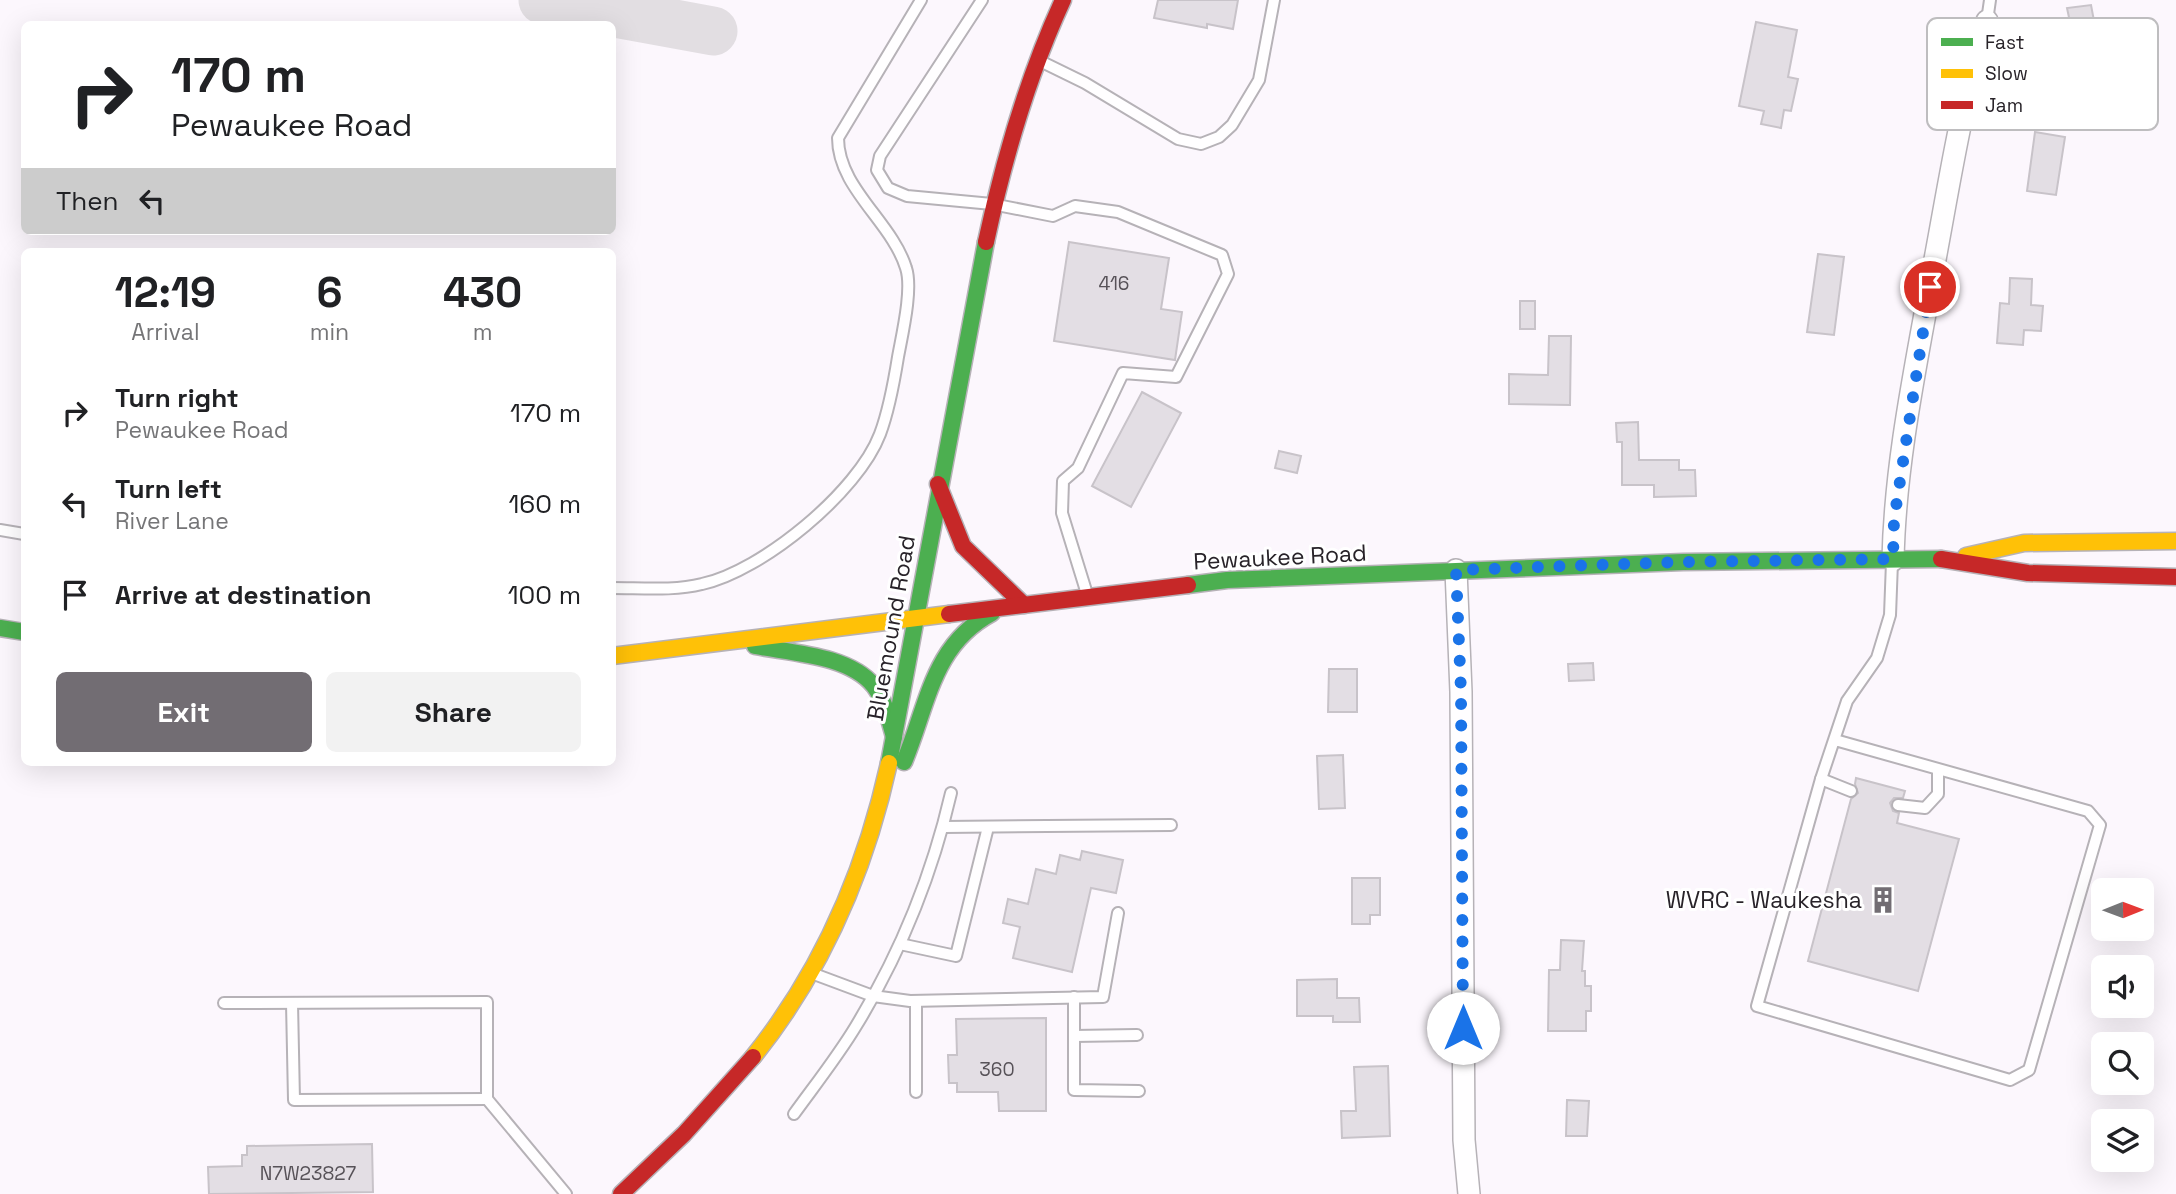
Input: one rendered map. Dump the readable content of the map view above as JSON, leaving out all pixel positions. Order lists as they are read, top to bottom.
{
  "streets": {
    "main road": ["Pewaukee Road", "Bluemound Road"]
  },
  "crossings": [
    ["Pewaukee Road", "Bluemound Road"]
  ],
  "places": {
    "building": ["WVRC - Waukesha"]
  },
  "house_numbers": ["416", "360", "N7W23827"],
  "legend": ["Fast", "Slow", "Jam"],
  "north": "right",
  "page": {
    "turn": ["170 m", "Pewaukee Road"],
    "then": "Then",
    "eta": [
      "12:19",
      "Arrival",
      "6",
      "min",
      "430",
      "m"
    ],
    "list": [
      {
        "name": "Turn right",
        "note": "Pewaukee Road",
        "value": "170 m"
      },
      {
        "name": "Turn left",
        "note": "River Lane",
        "value": "160 m"
      },
      {
        "name": "Arrive at destination",
        "value": "100 m"
      }
    ],
    "buttons": ["Exit", "Share"]
  }
}
